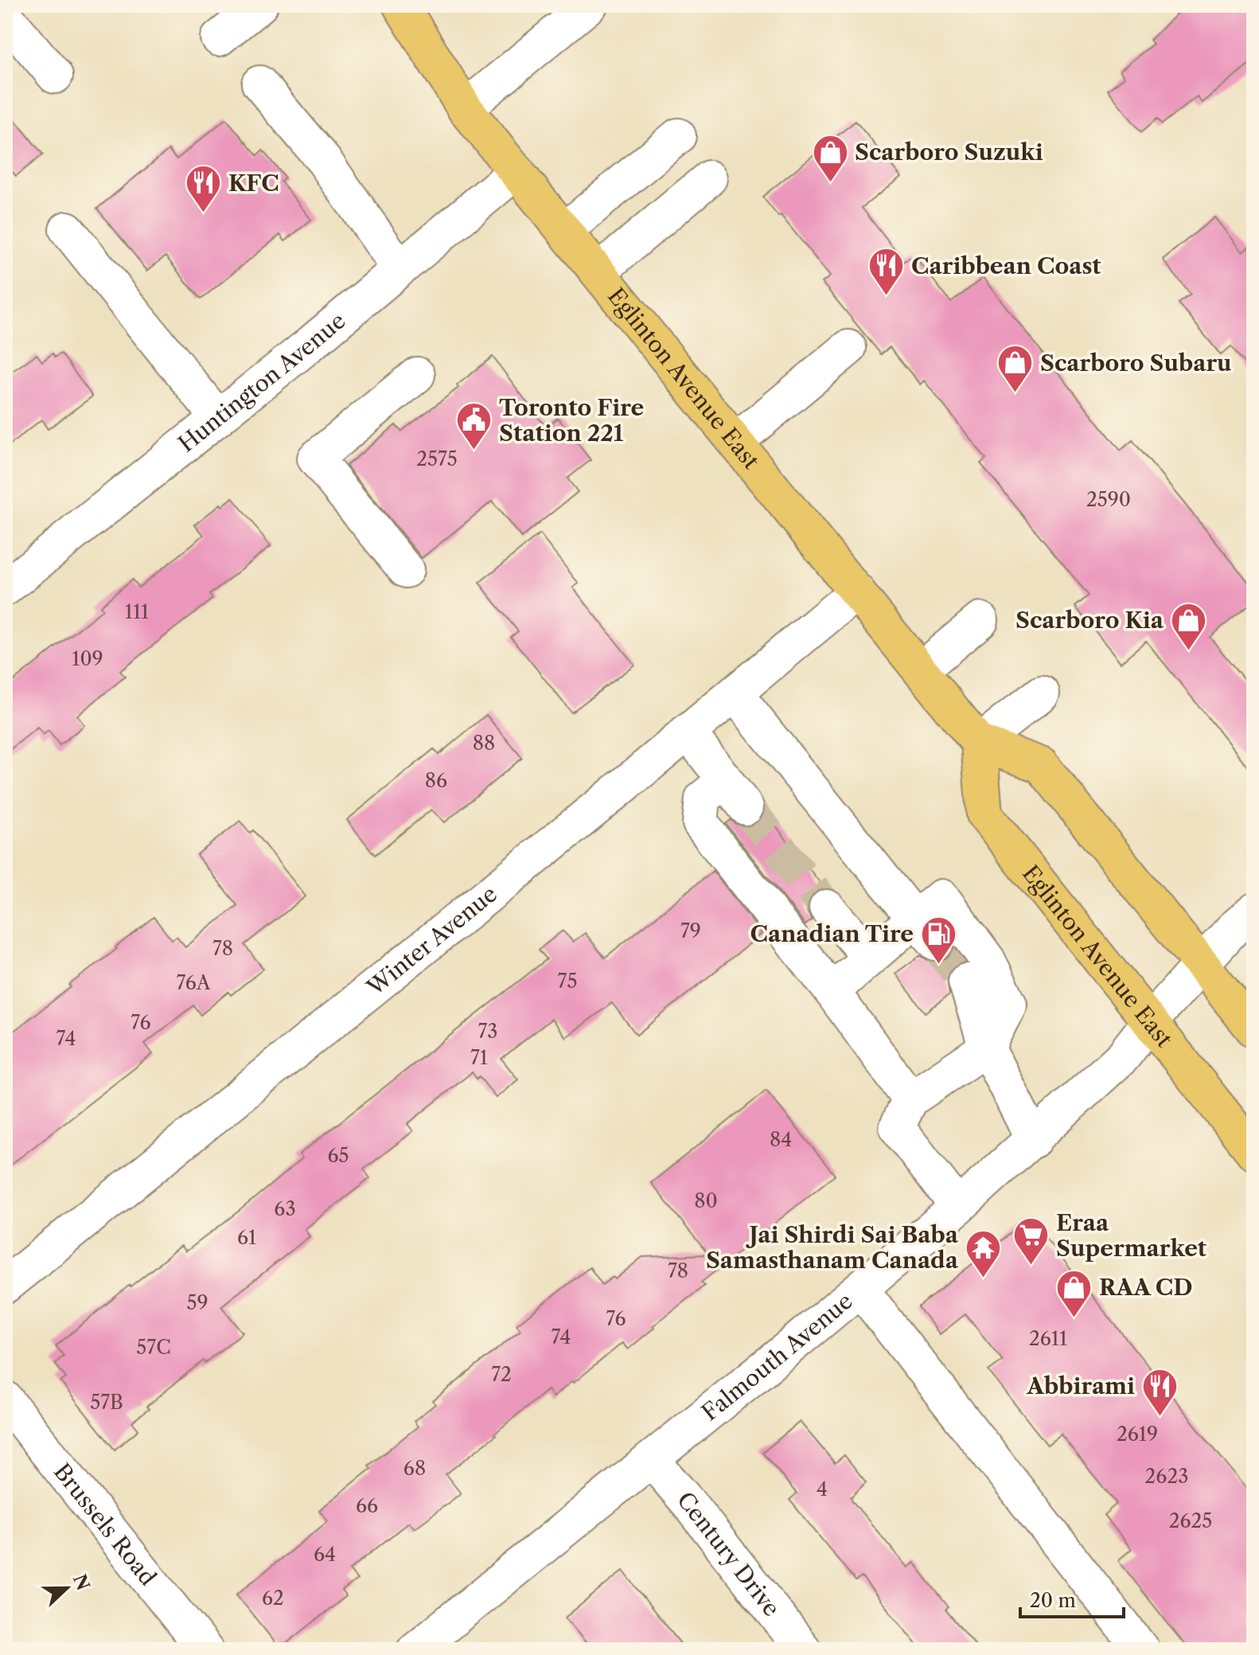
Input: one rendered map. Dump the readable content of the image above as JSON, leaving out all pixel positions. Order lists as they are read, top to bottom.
{
  "streets": {
    "main road": ["Eglinton Avenue East"],
    "street": [
      "Huntington Avenue",
      "Winter Avenue",
      "Falmouth Avenue",
      "Brussels Road",
      "Century Drive"
    ]
  },
  "crossings": [
    ["Eglinton Avenue East", "Huntington Avenue"],
    ["Eglinton Avenue East", "Winter Avenue"],
    ["Eglinton Avenue East", "Falmouth Avenue"],
    ["Falmouth Avenue", "Century Drive"]
  ],
  "places": {
    "shop": [
      "Scarboro Suzuki",
      "Scarboro Subaru",
      "Scarboro Kia",
      "RAA CD"
    ],
    "restaurant": ["KFC", "Caribbean Coast", "Abbirami"],
    "public building": ["Toronto Fire Station 221"],
    "fuel station": ["Canadian Tire"],
    "supermarket": ["Eraa Supermarket"],
    "temple": ["Jai Shirdi Sai Baba Samasthanam Canada"]
  },
  "house_numbers": [
    "2575",
    "2590",
    "111",
    "109",
    "88",
    "86",
    "79",
    "78",
    "75",
    "76A",
    "76",
    "73",
    "74",
    "71",
    "84",
    "65",
    "80",
    "63",
    "61",
    "78",
    "59",
    "76",
    "74",
    "2611",
    "57C",
    "72",
    "57B",
    "2619",
    "68",
    "2623",
    "4",
    "66",
    "2625",
    "64",
    "62"
  ],
  "scale_bar": "20 m",
  "north": "right"
}
